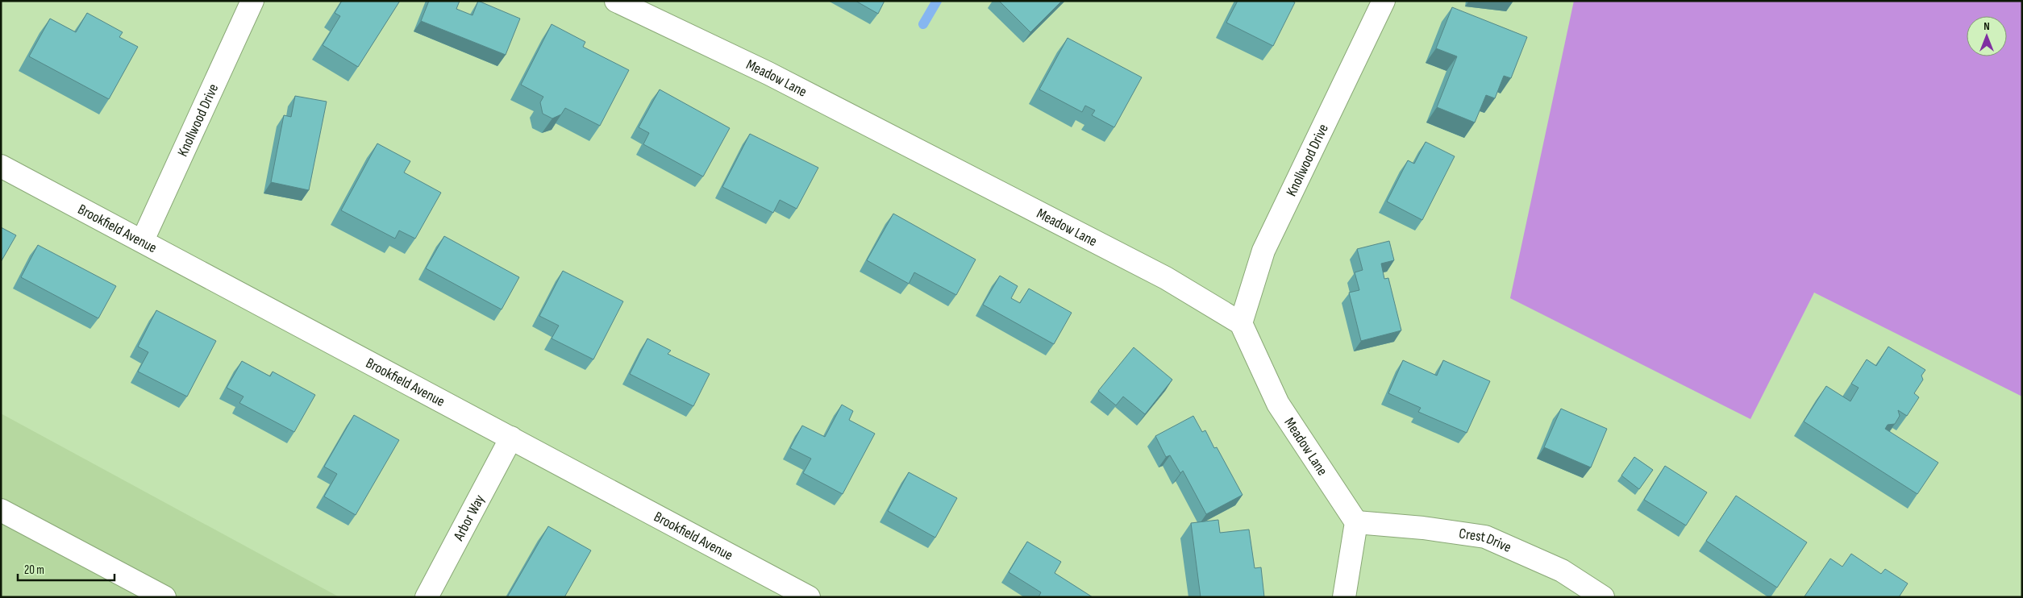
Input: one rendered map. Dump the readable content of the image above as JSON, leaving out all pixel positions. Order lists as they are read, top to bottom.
{
  "streets": {
    "street": [
      "Meadow Lane",
      "Knollwood Drive",
      "Brookfield Avenue",
      "Arbor Way",
      "Crest Drive"
    ]
  },
  "crossings": [
    ["Meadow Lane", "Knollwood Drive"],
    ["Meadow Lane", "Crest Drive"],
    ["Knollwood Drive", "Brookfield Avenue"],
    ["Brookfield Avenue", "Arbor Way"]
  ],
  "scale_bar": "20 m",
  "north": "top"
}
